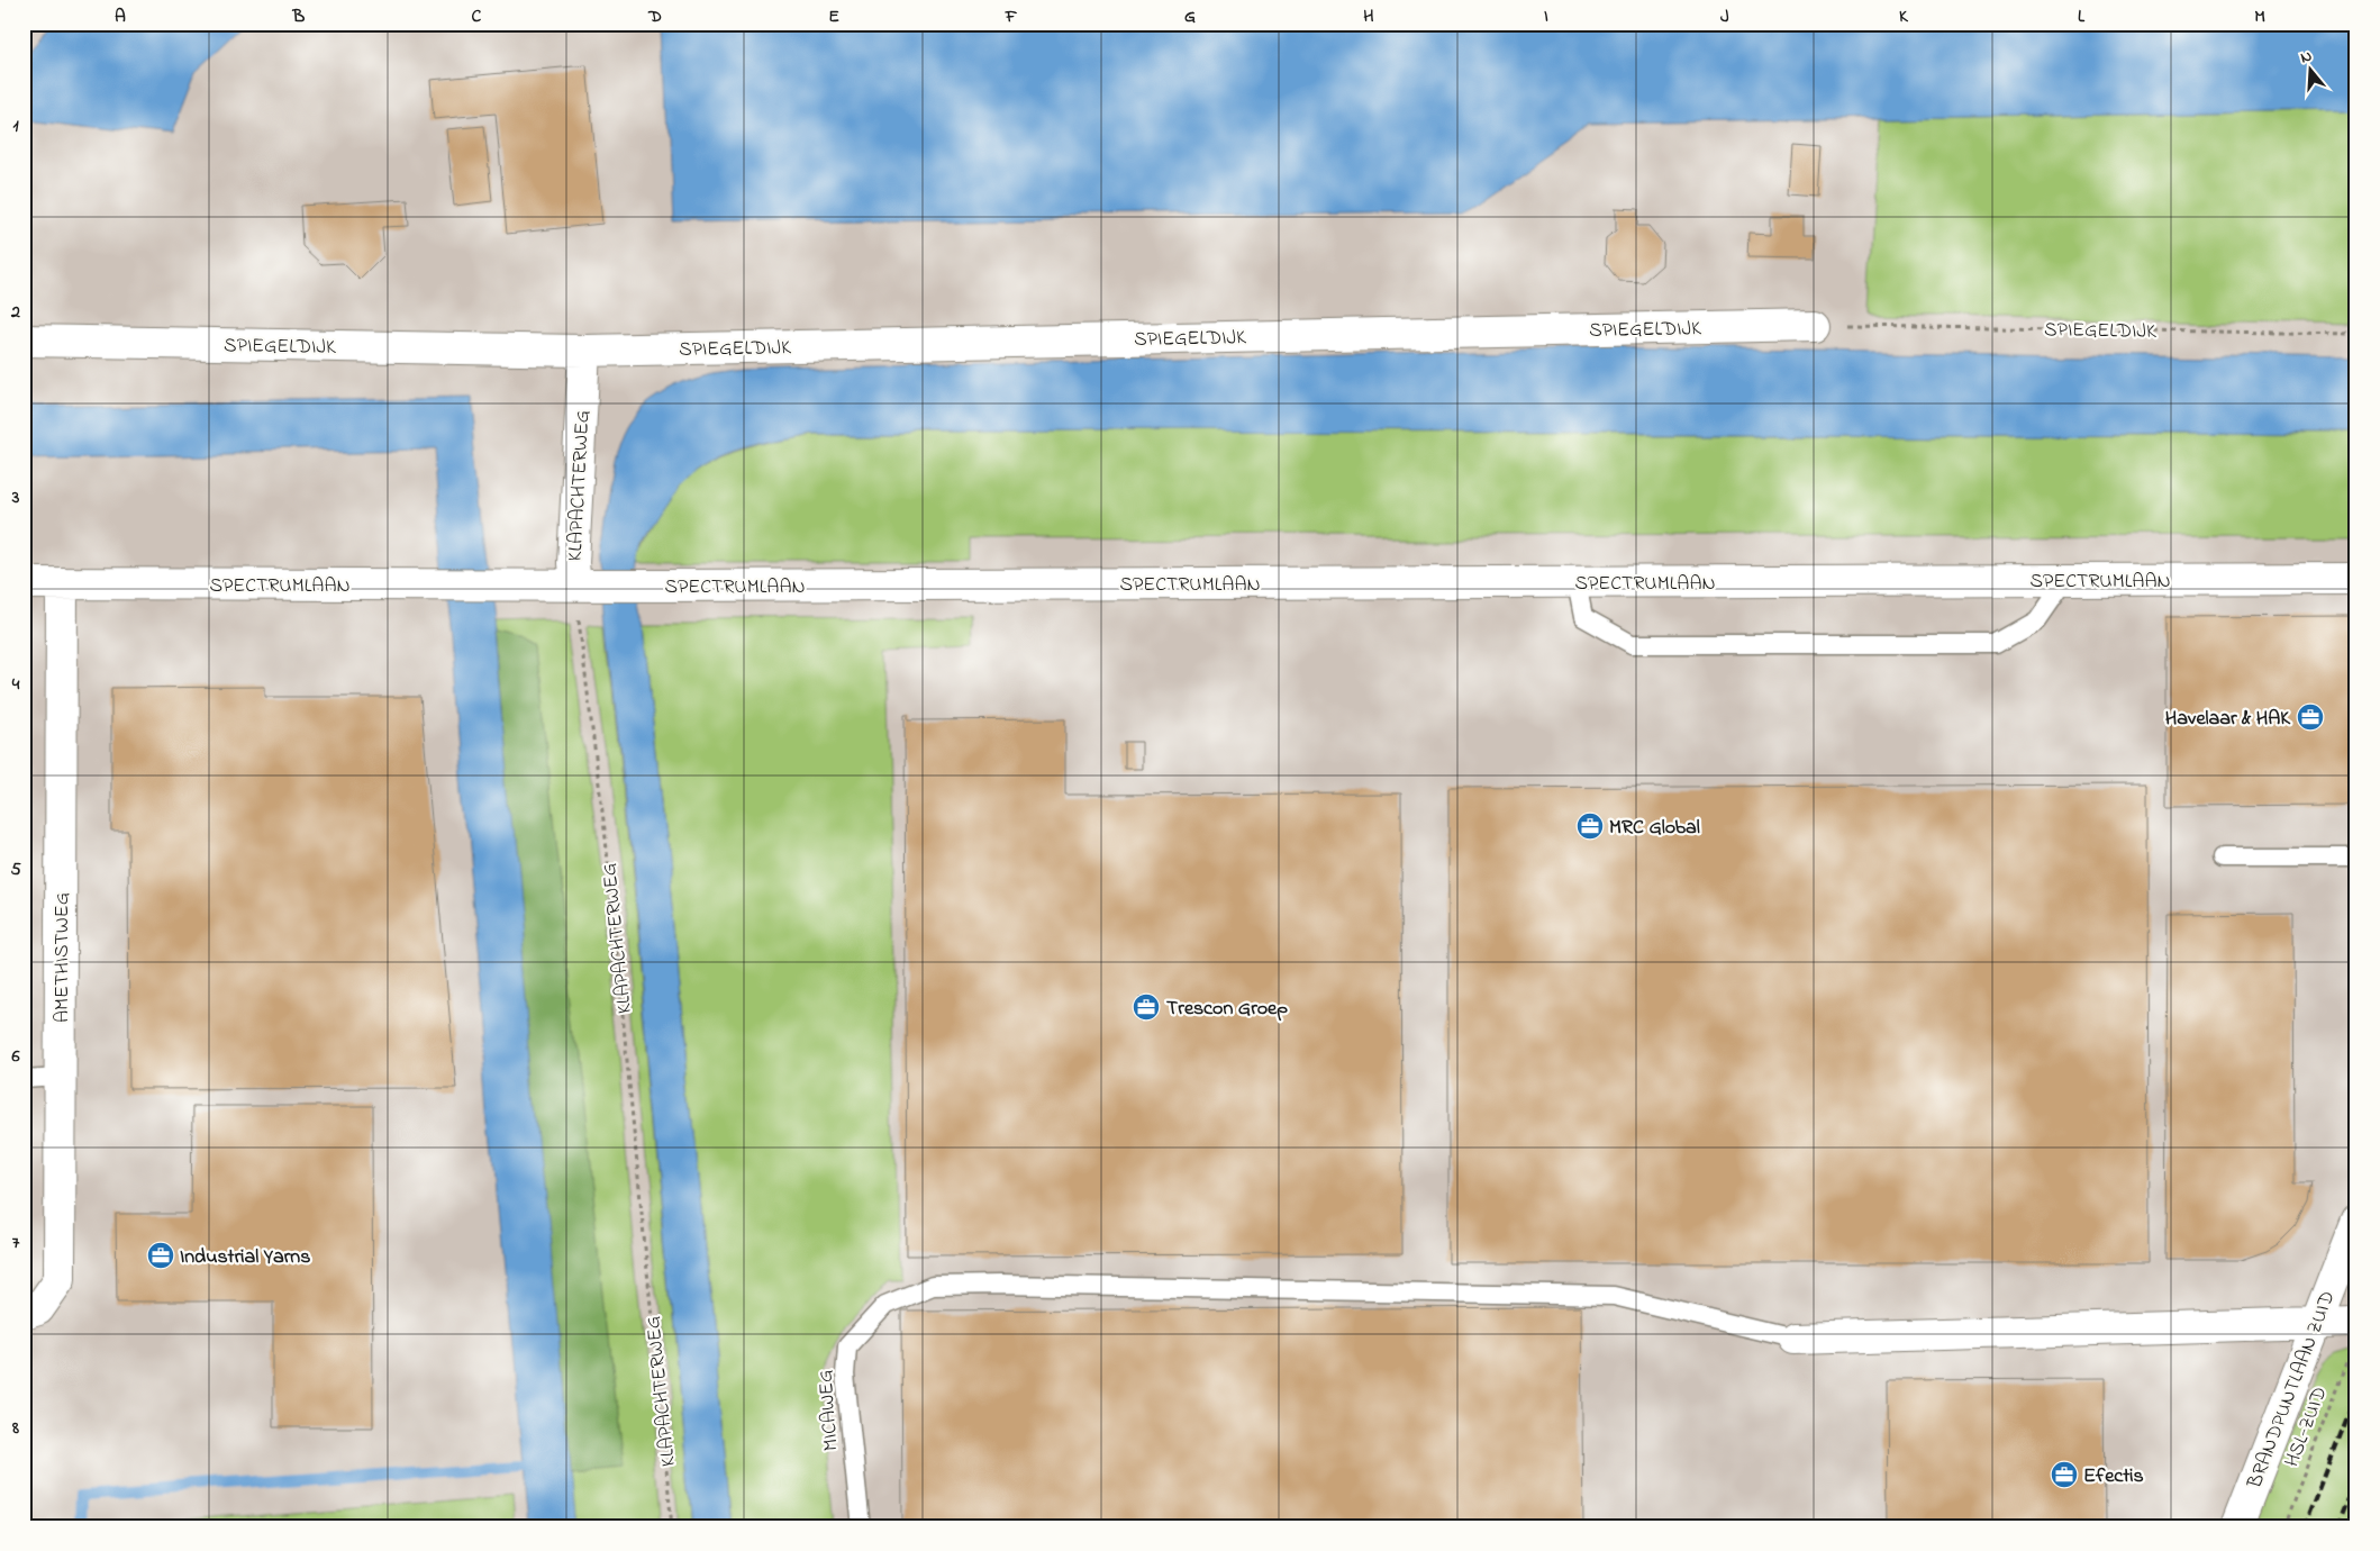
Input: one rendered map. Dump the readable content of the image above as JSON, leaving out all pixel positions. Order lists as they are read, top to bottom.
{
  "streets": {
    "street": [
      "SPIEGELDIJK",
      "KLAPACHTERWEG",
      "SPECTRUMLAAN",
      "AMETHISTWEG",
      "BRANDPUNTLAAN ZUID"
    ],
    "lane": ["MICAWEG"],
    "path": ["HSL-ZUID"]
  },
  "crossings": [
    ["SPIEGELDIJK", "KLAPACHTERWEG"],
    ["KLAPACHTERWEG", "SPECTRUMLAAN"],
    ["SPECTRUMLAAN", "AMETHISTWEG"]
  ],
  "places": {
    "office": [
      "Havelaar & HAK",
      "MRC Global",
      "Trescon Groep",
      "Industrial Yarns",
      "Efectis"
    ]
  },
  "north": "top",
  "grid": {
    "columns": [
      "A",
      "B",
      "C",
      "D",
      "E",
      "F",
      "G",
      "H",
      "I",
      "J",
      "K",
      "L",
      "M"
    ],
    "rows": [
      "1",
      "2",
      "3",
      "4",
      "5",
      "6",
      "7",
      "8"
    ]
  }
}
